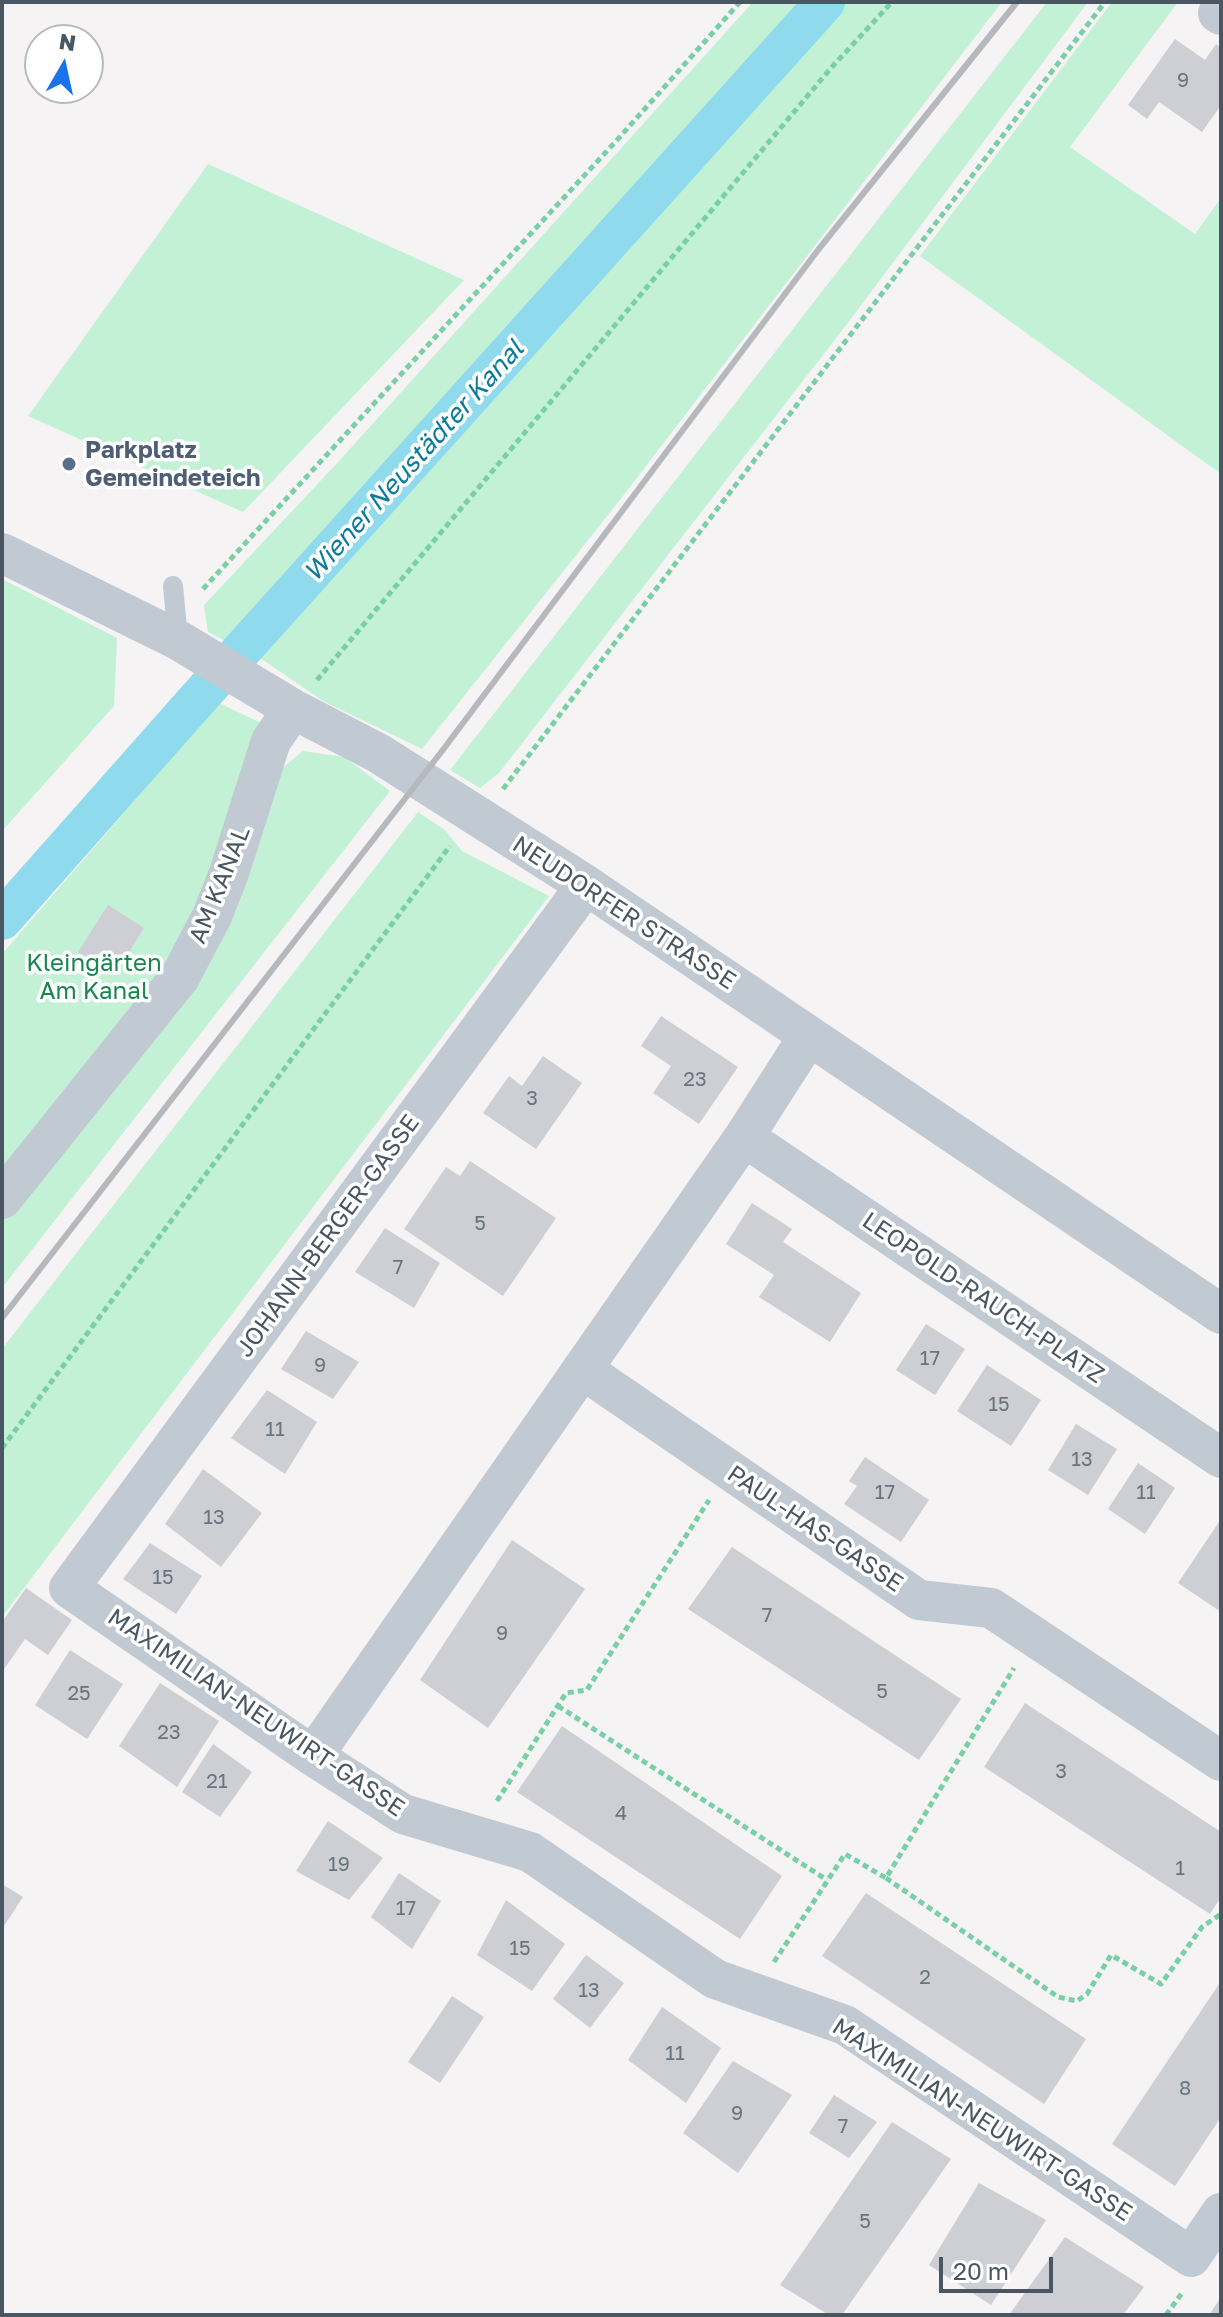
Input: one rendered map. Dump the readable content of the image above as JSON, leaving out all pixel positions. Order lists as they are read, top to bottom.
{
  "streets": {
    "street": [
      "AM KANAL",
      "NEUDORFER STRASSE",
      "JOHANN-BERGER-GASSE",
      "LEOPOLD-RAUCH-PLATZ",
      "PAUL-HAS-GASSE",
      "MAXIMILIAN-NEUWIRT-GASSE"
    ]
  },
  "crossings": [
    ["AM KANAL", "NEUDORFER STRASSE"],
    ["NEUDORFER STRASSE", "JOHANN-BERGER-GASSE"],
    ["JOHANN-BERGER-GASSE", "MAXIMILIAN-NEUWIRT-GASSE"]
  ],
  "water": ["Wiener Neustädter Kanal"],
  "parks": ["Kleingärten Am Kanal"],
  "places": ["Parkplatz Gemeindeteich"],
  "house_numbers": [
    "9",
    "23",
    "3",
    "5",
    "7",
    "17",
    "9",
    "15",
    "11",
    "13",
    "17",
    "11",
    "13",
    "15",
    "7",
    "9",
    "5",
    "25",
    "23",
    "3",
    "21",
    "4",
    "19",
    "1",
    "17",
    "15",
    "2",
    "13",
    "11",
    "8",
    "9",
    "7",
    "5"
  ],
  "scale_bar": "20 m",
  "north": "top"
}
